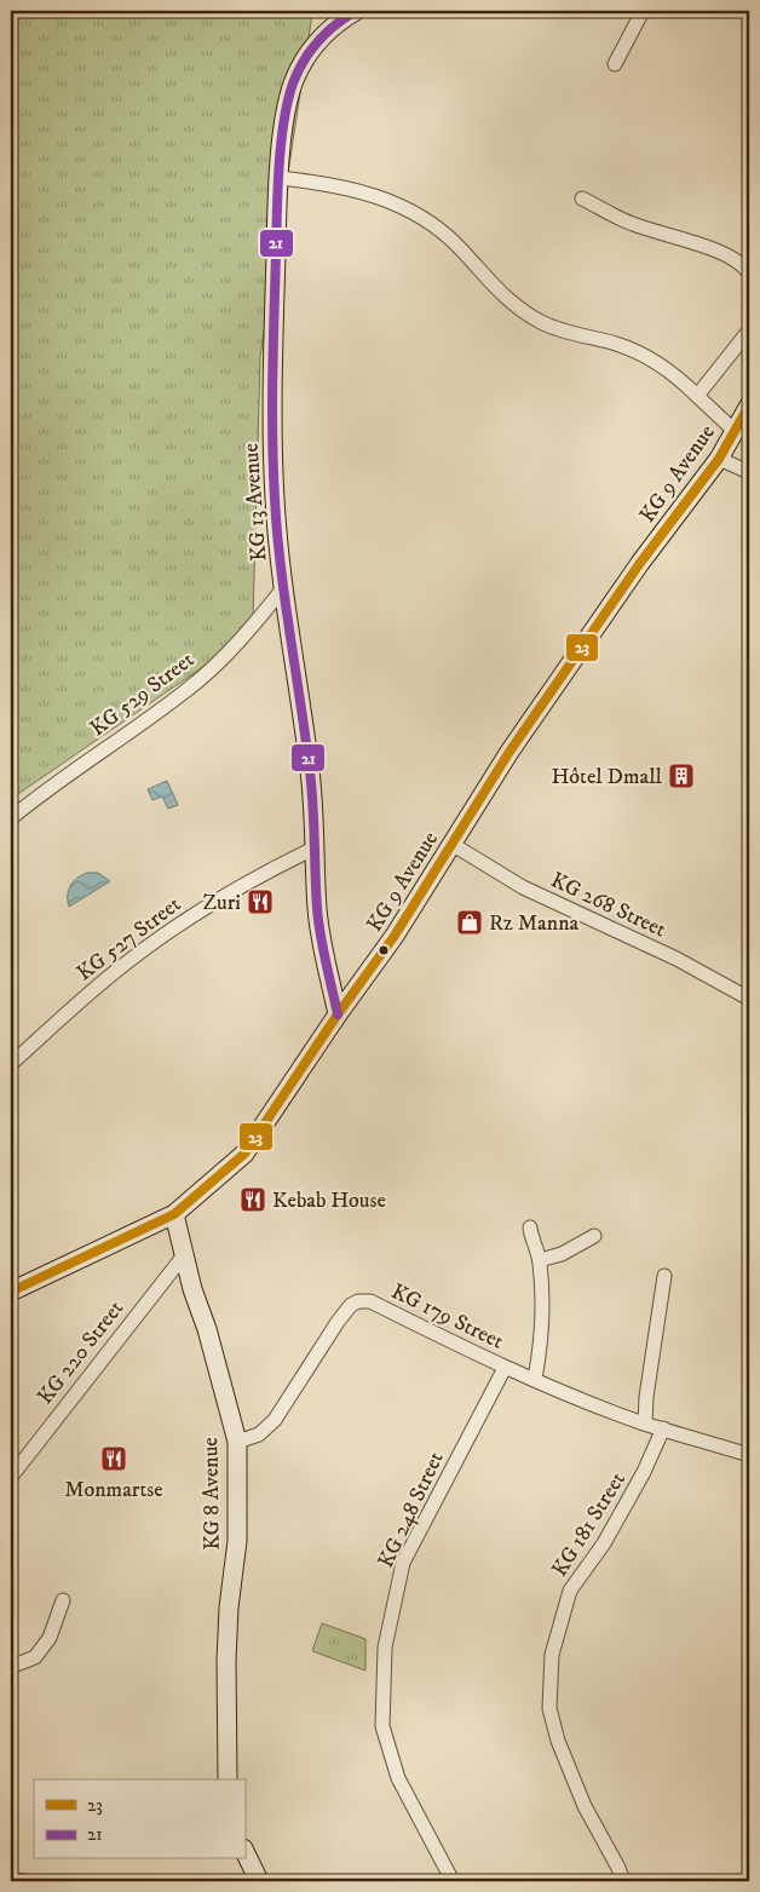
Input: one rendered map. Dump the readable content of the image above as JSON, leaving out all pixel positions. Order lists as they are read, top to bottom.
{
  "streets": {
    "street": [
      "KG 9 Avenue",
      "KG 13 Avenue",
      "KG 529 Street",
      "KG 268 Street",
      "KG 527 Street",
      "KG 179 Street",
      "KG 220 Street",
      "KG 8 Avenue",
      "KG 248 Street",
      "KG 181 Street"
    ]
  },
  "crossings": [
    ["KG 9 Avenue", "KG 13 Avenue"],
    ["KG 9 Avenue", "KG 268 Street"],
    ["KG 9 Avenue", "KG 8 Avenue"],
    ["KG 13 Avenue", "KG 529 Street"],
    ["KG 13 Avenue", "KG 527 Street"],
    ["KG 179 Street", "KG 8 Avenue"],
    ["KG 179 Street", "KG 248 Street"],
    ["KG 179 Street", "KG 181 Street"],
    ["KG 220 Street", "KG 8 Avenue"]
  ],
  "places": {
    "building": ["Hôtel Dmall"],
    "restaurant": ["Zuri", "Kebab House", "Monmartse"],
    "shop": ["Rz Manna"]
  },
  "lines": ["transit line 21", "transit line 23"],
  "legend": ["23", "21"]
}
